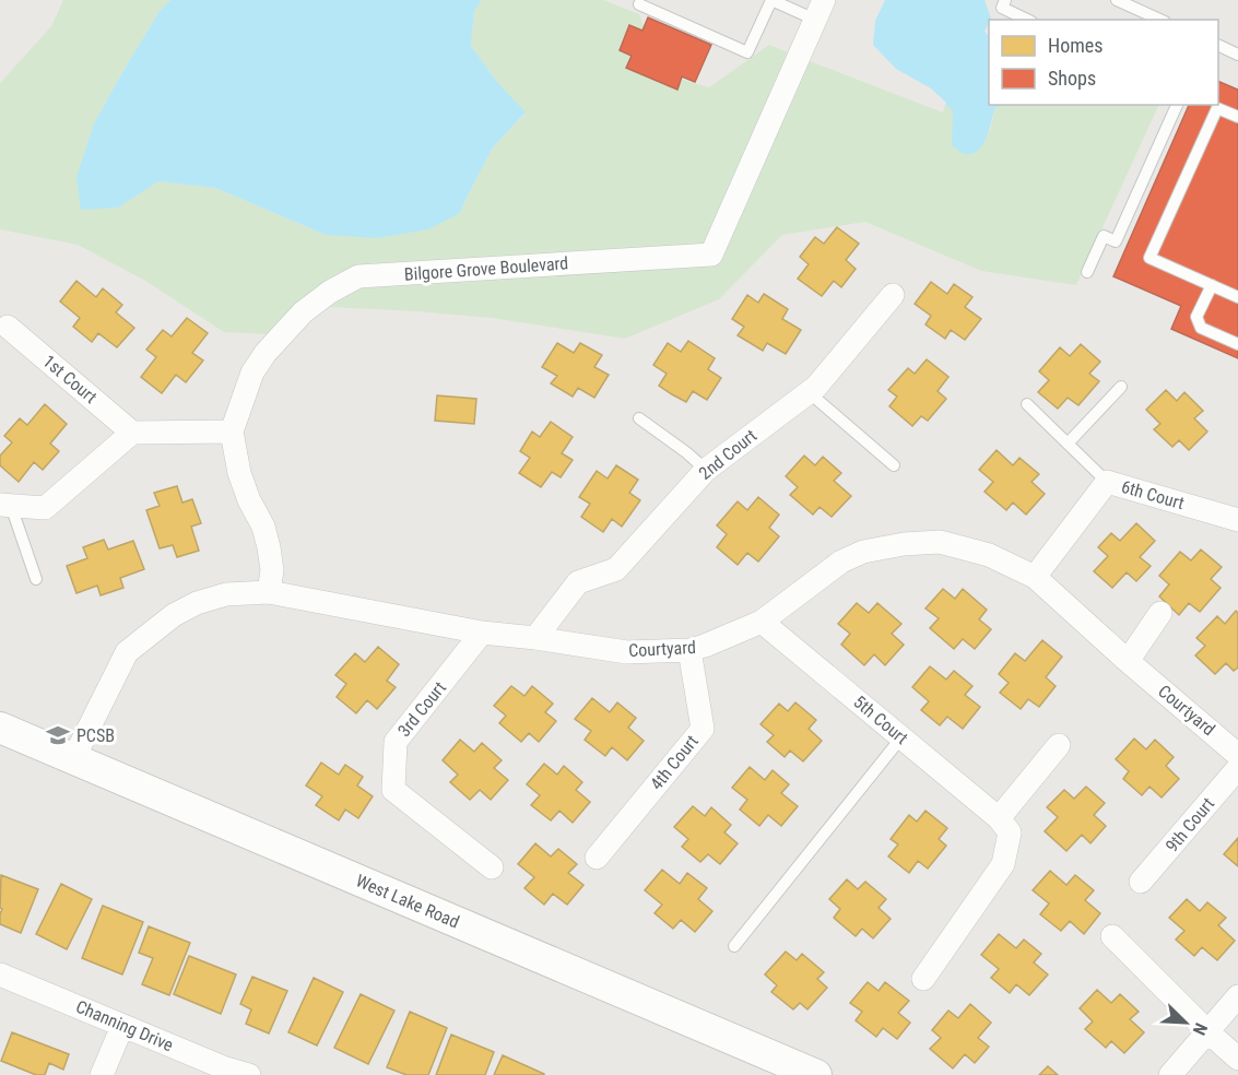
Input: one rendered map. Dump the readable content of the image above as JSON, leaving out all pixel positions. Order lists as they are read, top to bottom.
{
  "streets": {
    "street": [
      "Bilgore Grove Boulevard",
      "1st Court",
      "2nd Court",
      "6th Court",
      "Courtyard",
      "3rd Court",
      "5th Court",
      "4th Court",
      "9th Court",
      "West Lake Road",
      "Channing Drive"
    ]
  },
  "crossings": [
    ["Bilgore Grove Boulevard", "Courtyard"],
    ["2nd Court", "Courtyard"],
    ["6th Court", "Courtyard"],
    ["Courtyard", "3rd Court"],
    ["Courtyard", "5th Court"],
    ["Courtyard", "4th Court"],
    ["Courtyard", "West Lake Road"]
  ],
  "places": {
    "school or university": ["PCSB"]
  },
  "legend": ["Homes", "Shops"],
  "north": "bottom right"
}
